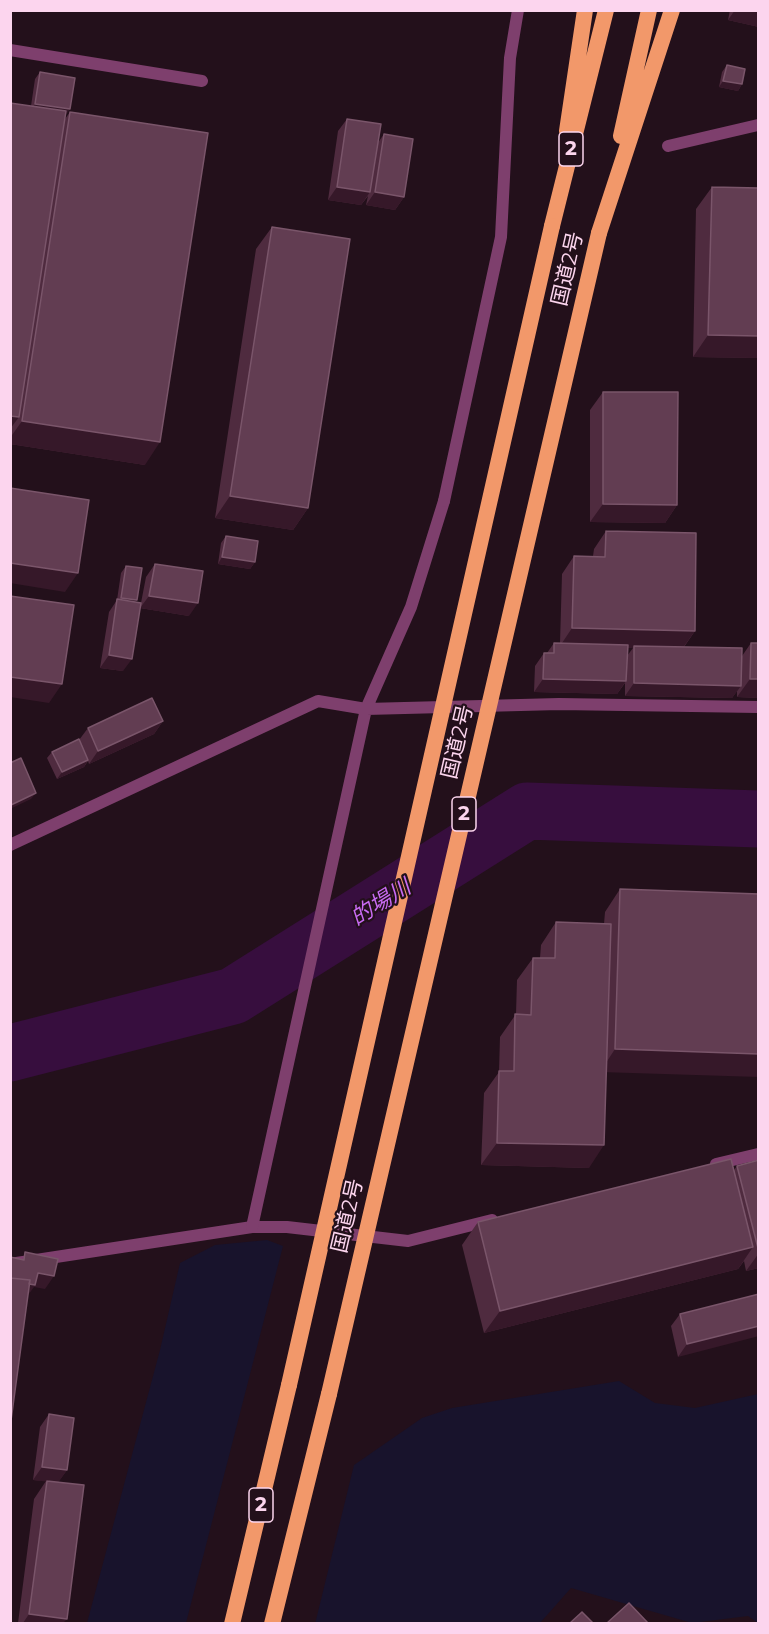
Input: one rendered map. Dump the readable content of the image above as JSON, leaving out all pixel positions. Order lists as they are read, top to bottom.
{
  "streets": {
    "highway": ["2", "国道2号"]
  },
  "water": ["的場川"]
}
